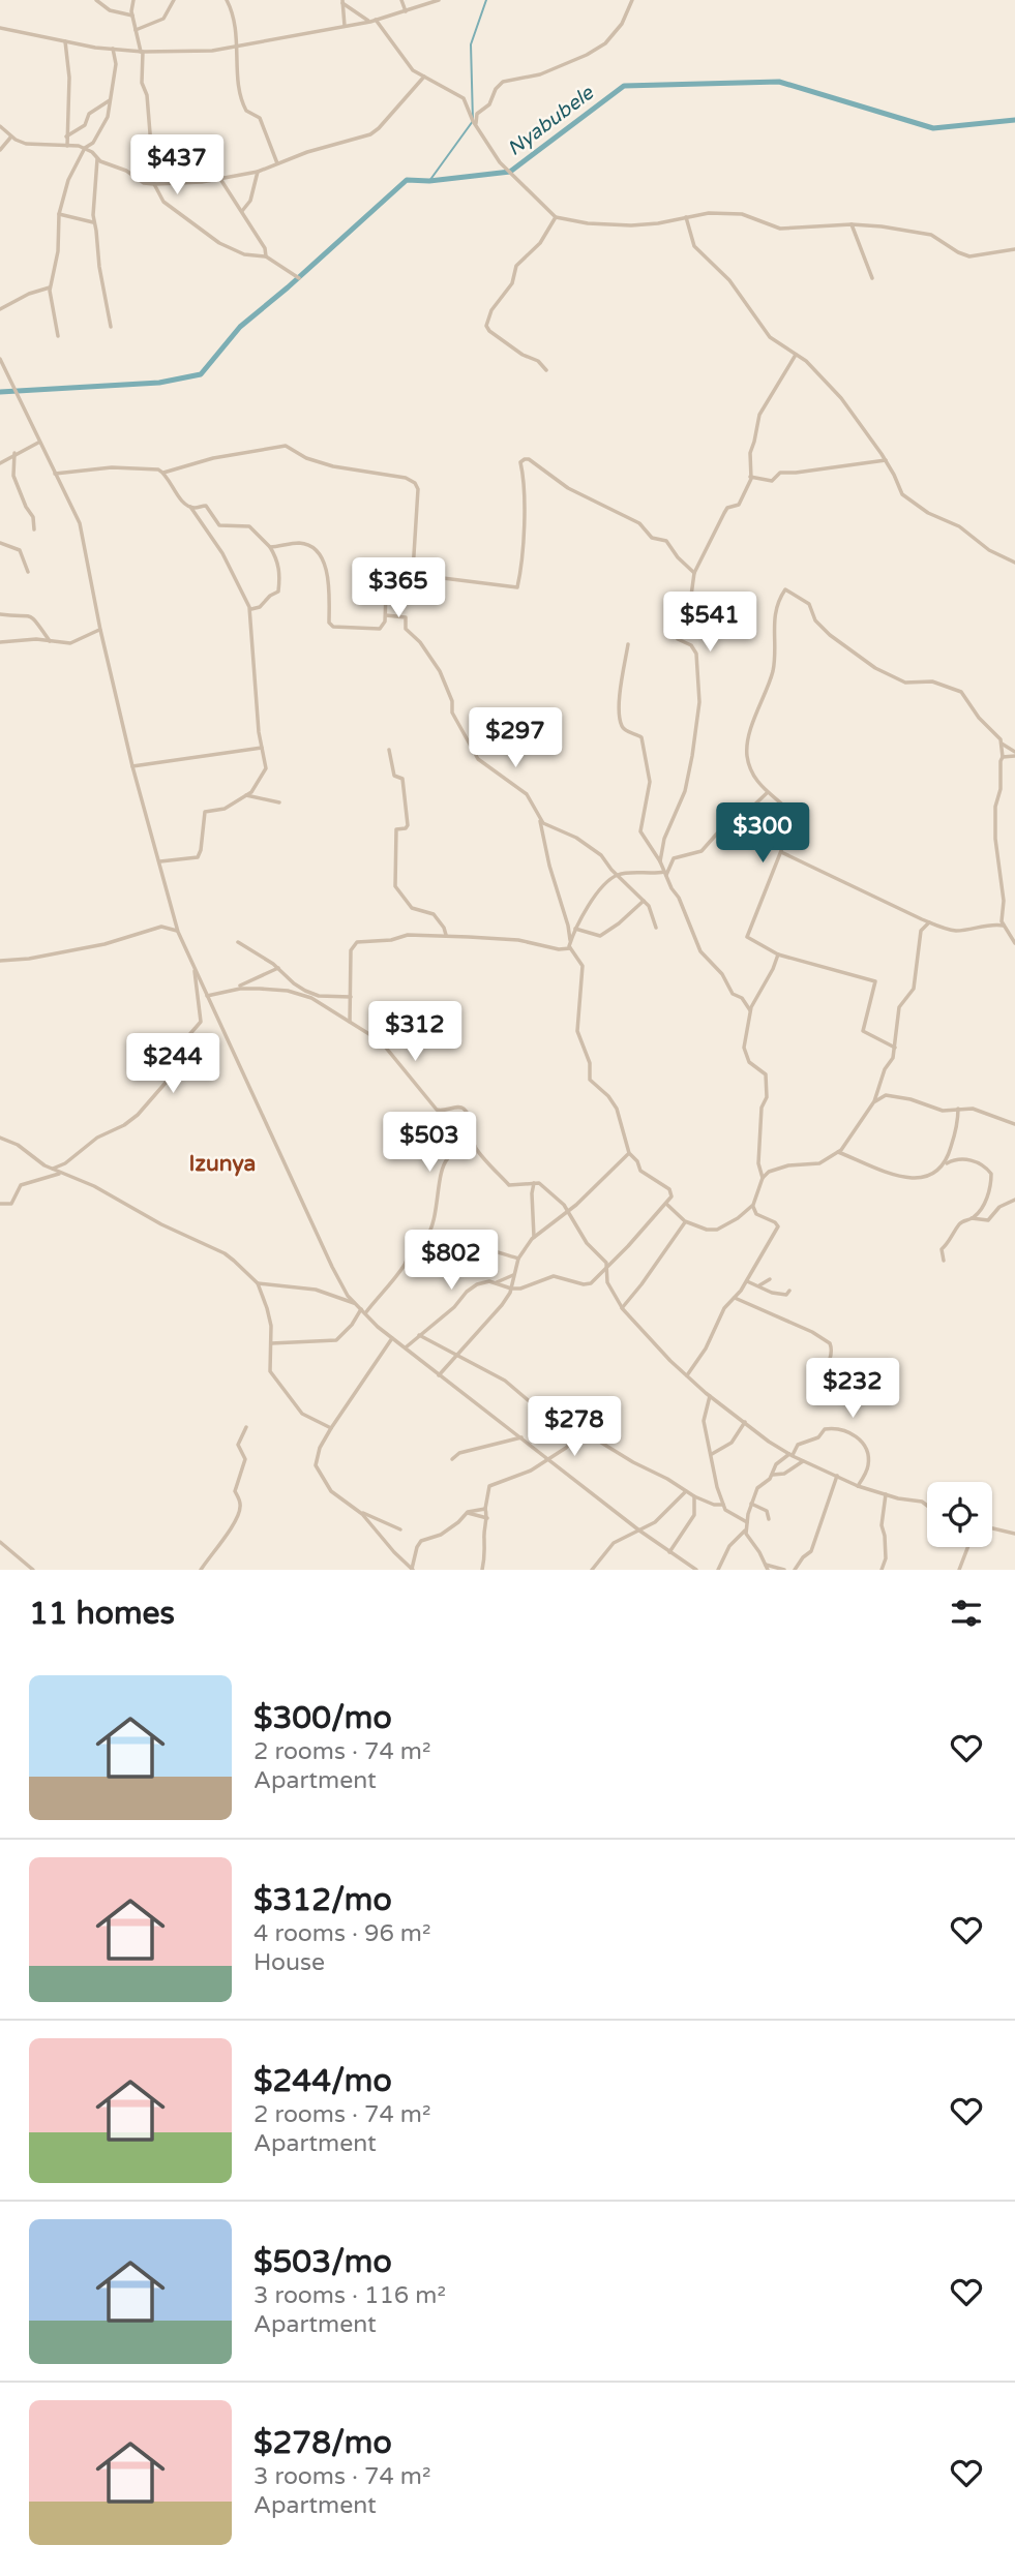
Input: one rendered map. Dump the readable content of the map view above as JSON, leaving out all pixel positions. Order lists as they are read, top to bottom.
{
  "districts": ["Izunya"],
  "water": ["Nyabubele"],
  "page": {
    "price": [
      "$437",
      "$365",
      "$541",
      "$297",
      "$300",
      "$312",
      "$244",
      "$503",
      "$802",
      "$232",
      "$278"
    ],
    "heading": "11 homes",
    "list": [
      {
        "name": "$300/mo",
        "note": "2 rooms · 74 m² · Apartment"
      },
      {
        "name": "$312/mo",
        "note": "4 rooms · 96 m² · House"
      },
      {
        "name": "$244/mo",
        "note": "2 rooms · 74 m² · Apartment"
      },
      {
        "name": "$503/mo",
        "note": "3 rooms · 116 m² · Apartment"
      },
      {
        "name": "$278/mo",
        "note": "3 rooms · 74 m² · Apartment"
      }
    ]
  }
}
